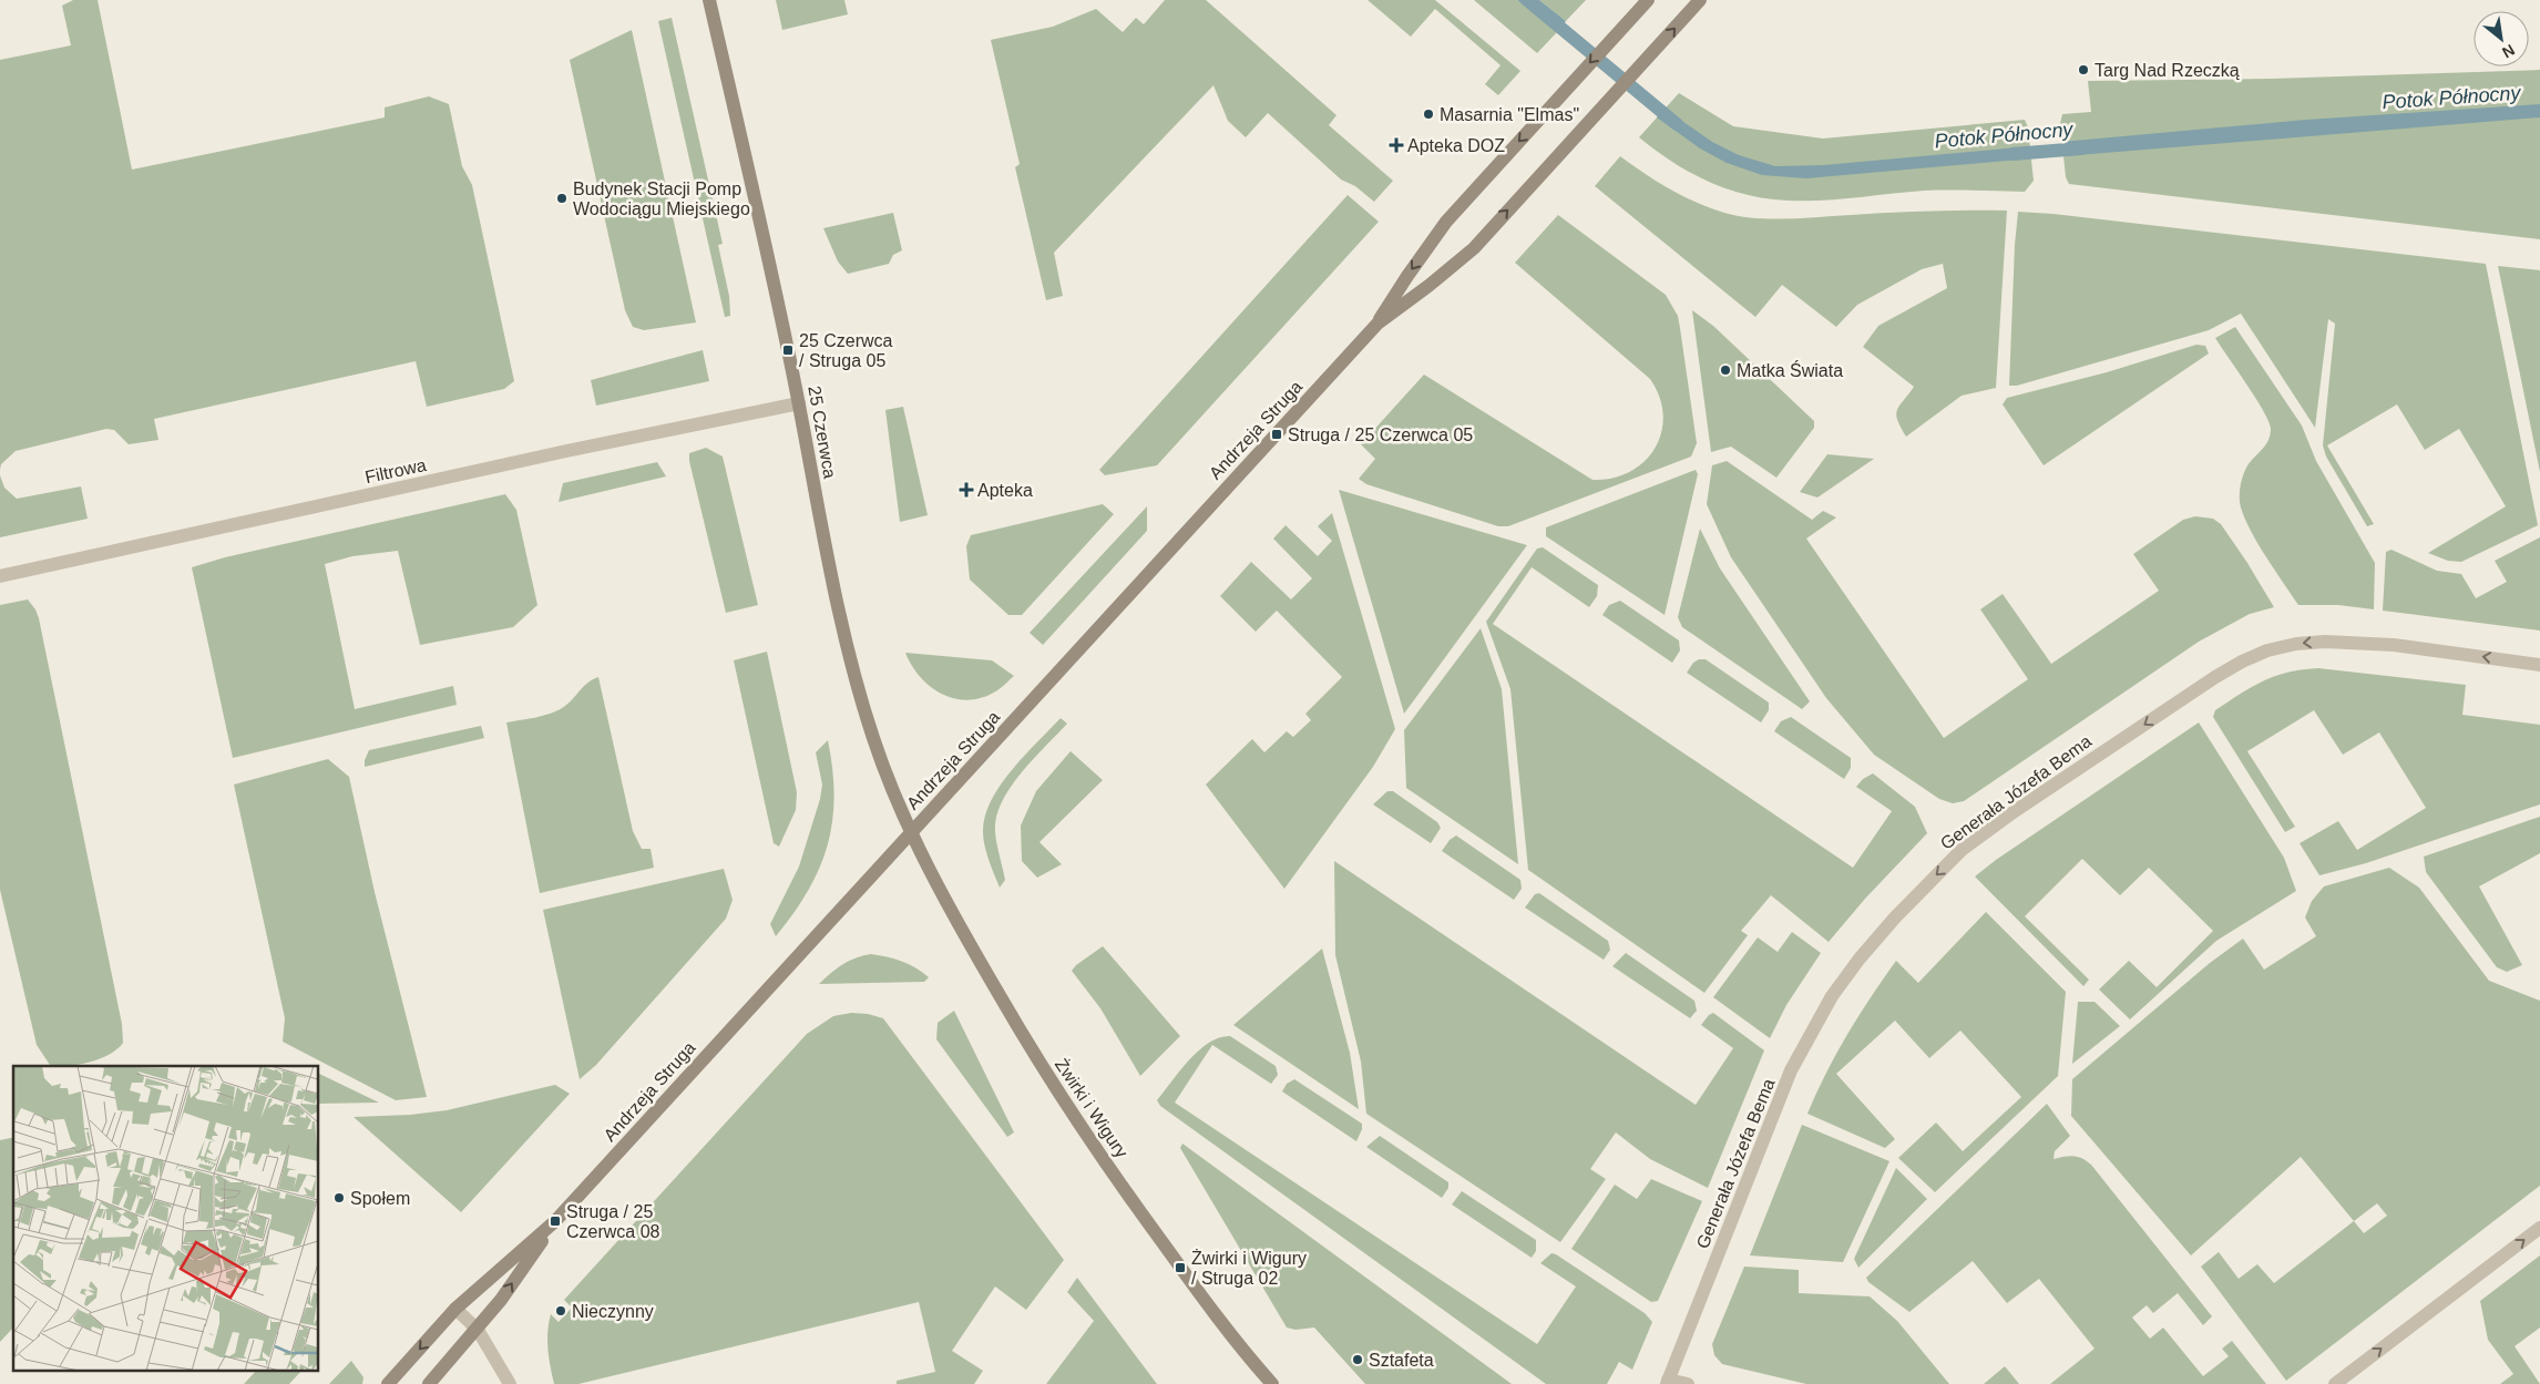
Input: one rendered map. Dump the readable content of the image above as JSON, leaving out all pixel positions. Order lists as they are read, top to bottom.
{
  "streets": {
    "street": [
      "Andrzeja Struga",
      "25 Czerwca",
      "Filtrowa",
      "Generała Józefa Bema",
      "Żwirki i Wigury"
    ]
  },
  "crossings": [
    ["Andrzeja Struga", "25 Czerwca"],
    ["Andrzeja Struga", "Żwirki i Wigury"],
    ["25 Czerwca", "Filtrowa"],
    ["25 Czerwca", "Żwirki i Wigury"]
  ],
  "one_way": ["Generała Józefa Bema"],
  "water": ["Potok Północny"],
  "places": {
    "other": [
      "Targ Nad Rzeczką",
      "Masarnia \"Elmas\"",
      "Budynek Stacji Pomp Wodociągu Miejskiego",
      "Matka Świata",
      "Społem",
      "Nieczynny",
      "Sztafeta"
    ],
    "health": ["Apteka DOZ", "Apteka"],
    "transit": [
      "25 Czerwca / Struga 05",
      "Struga / 25 Czerwca 05",
      "Struga / 25 Czerwca 08",
      "Żwirki i Wigury / Struga 02"
    ]
  },
  "north": "bottom right"
}
